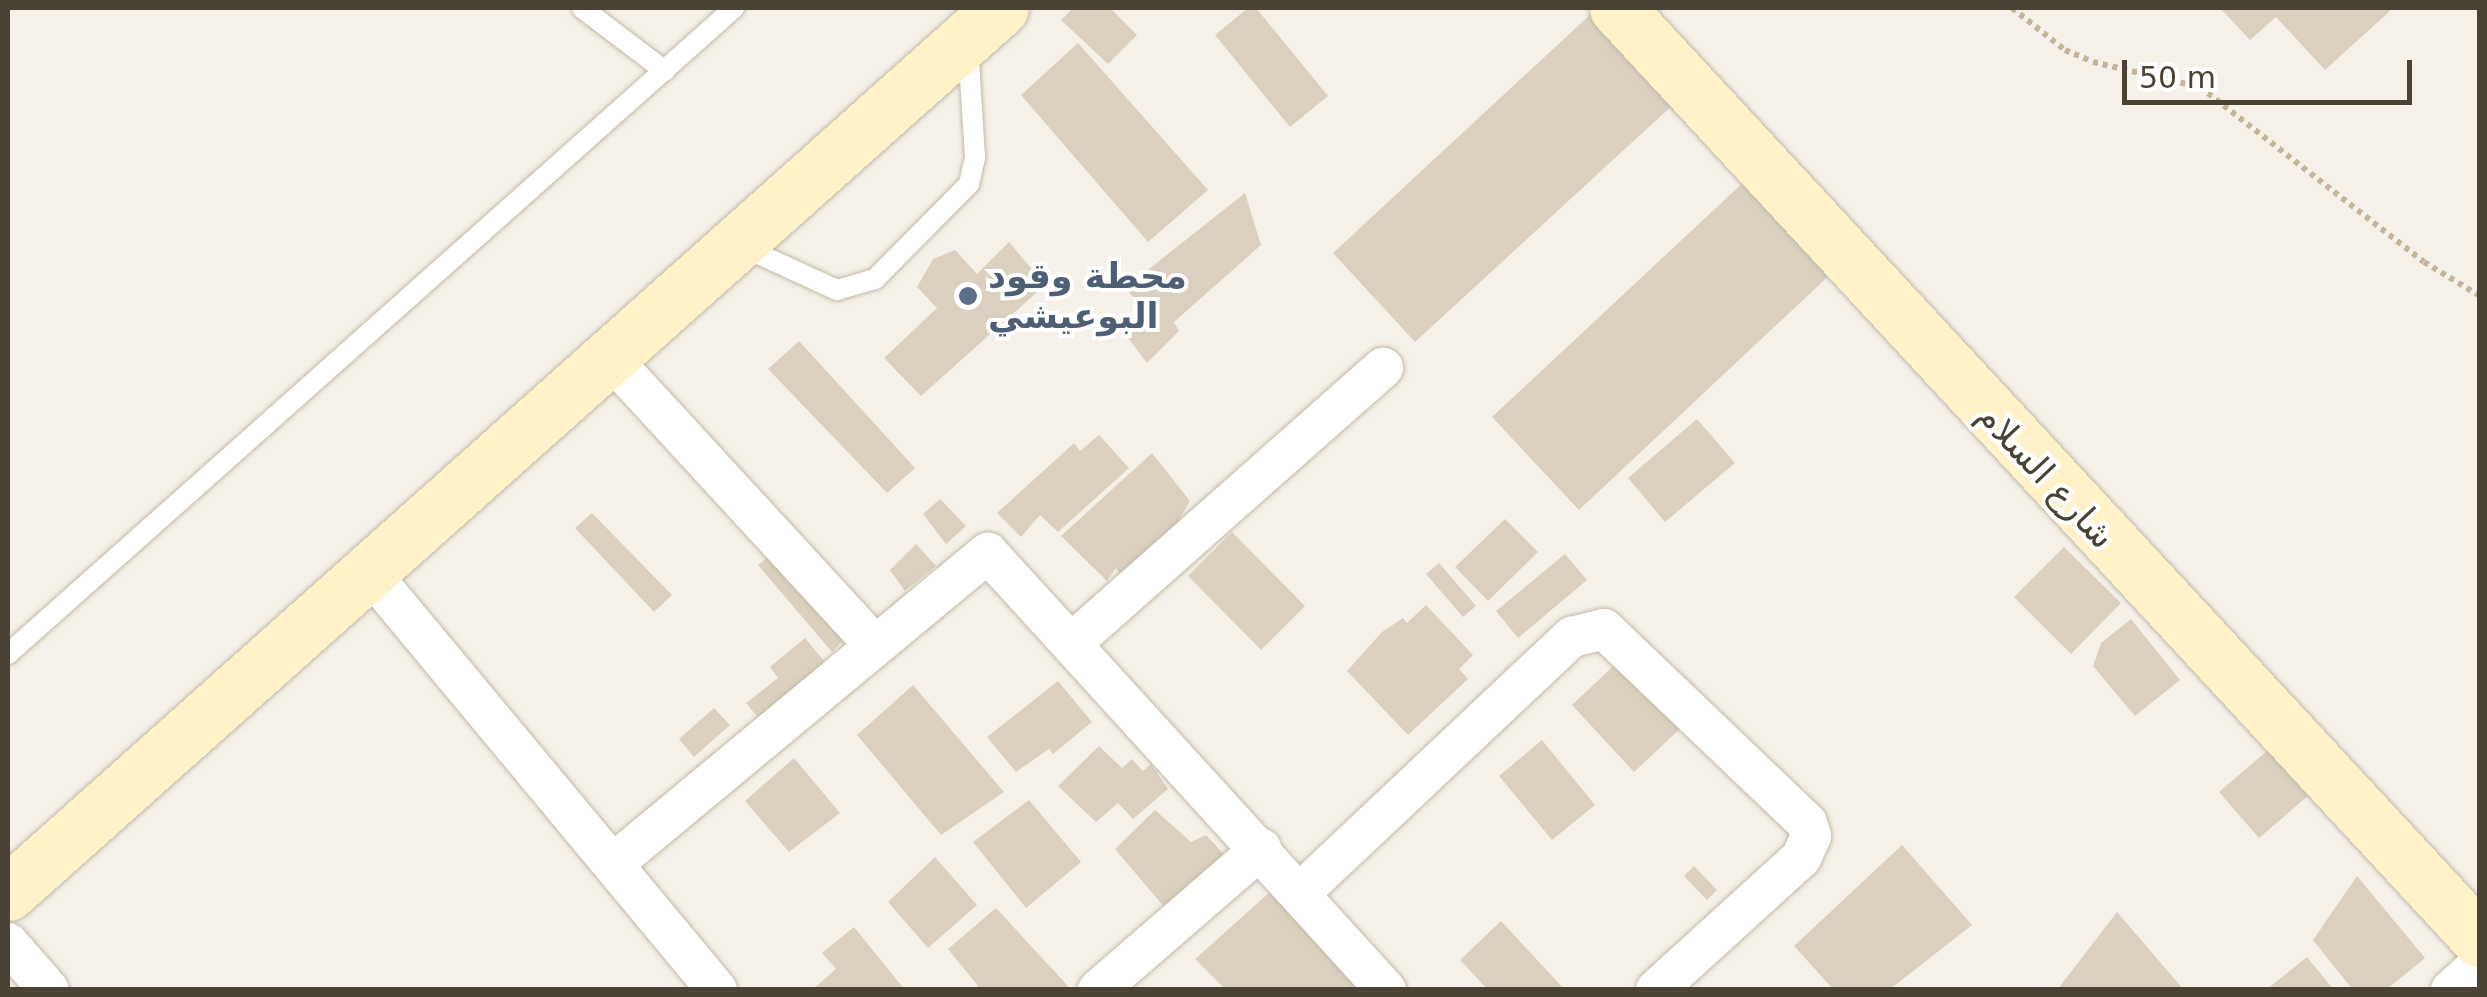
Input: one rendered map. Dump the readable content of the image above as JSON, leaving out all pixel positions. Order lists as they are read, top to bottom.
{
  "streets": {
    "main road": ["شارع السلام"]
  },
  "places": ["محطة وقود البوعيشي"],
  "scale_bar": "50 m"
}
